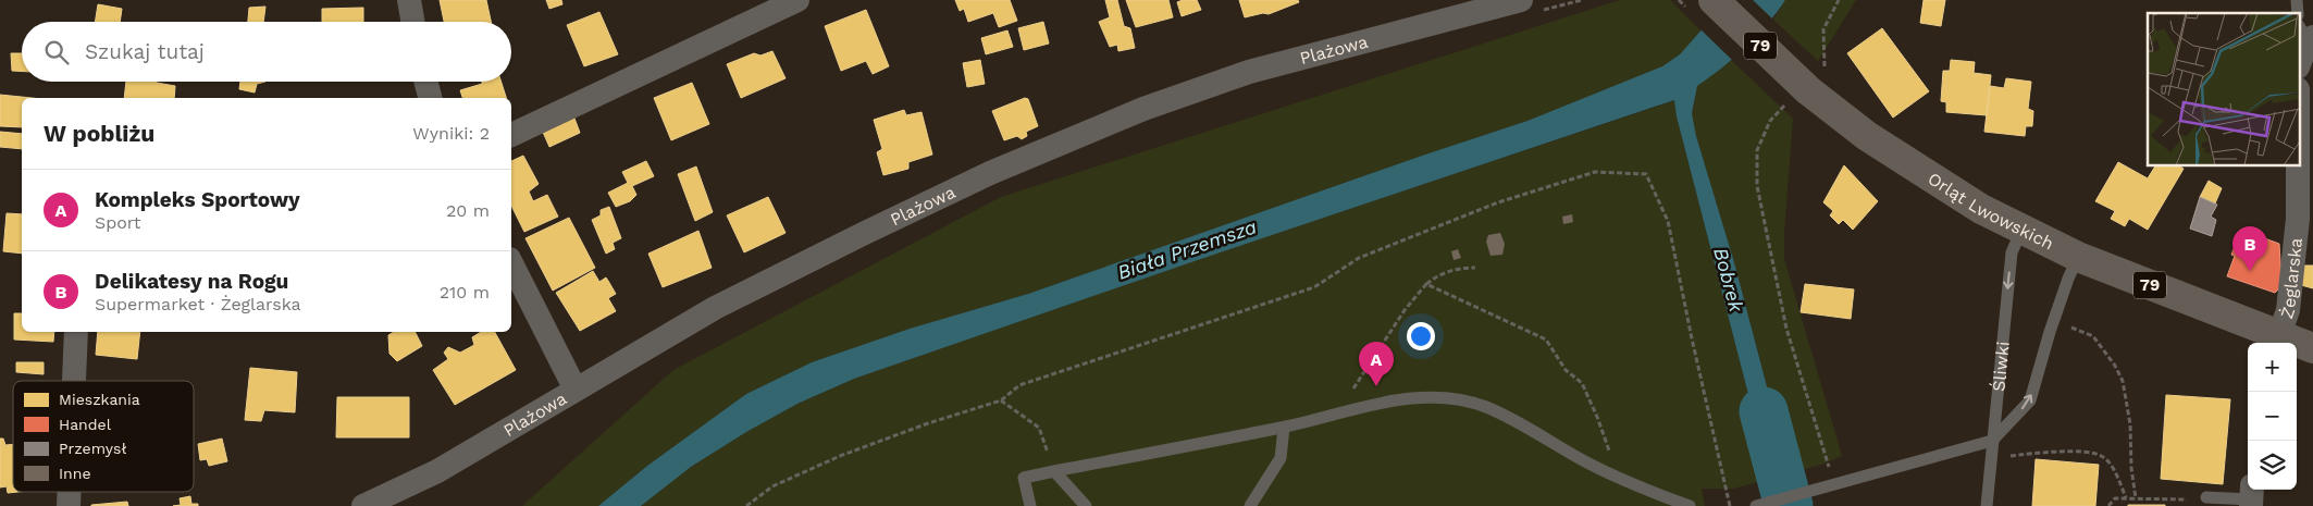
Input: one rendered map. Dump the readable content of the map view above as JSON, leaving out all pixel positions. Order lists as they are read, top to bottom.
{
  "streets": {
    "main road": ["79", "Orląt Lwowskich"],
    "street": ["Plażowa", "Żeglarska"],
    "lane": ["Śliwki"]
  },
  "crossings": [
    ["Orląt Lwowskich", "Żeglarska"],
    ["Orląt Lwowskich", "Śliwki"]
  ],
  "water": ["Biała Przemsza", "Bobrek"],
  "legend": [
    "Mieszkania",
    "Handel",
    "Przemysł",
    "Inne"
  ],
  "page": {
    "search": "Szukaj tutaj",
    "heading": ["W pobliżu", "Wyniki: 2"],
    "list": [
      {
        "mark": "A",
        "name": "Kompleks Sportowy",
        "note": "Sport",
        "value": "20 m"
      },
      {
        "mark": "B",
        "name": "Delikatesy na Rogu",
        "note": "Supermarket · Żeglarska",
        "value": "210 m"
      }
    ],
    "pins": ["B", "A"],
    "map_buttons": ["+", "−"]
  }
}
